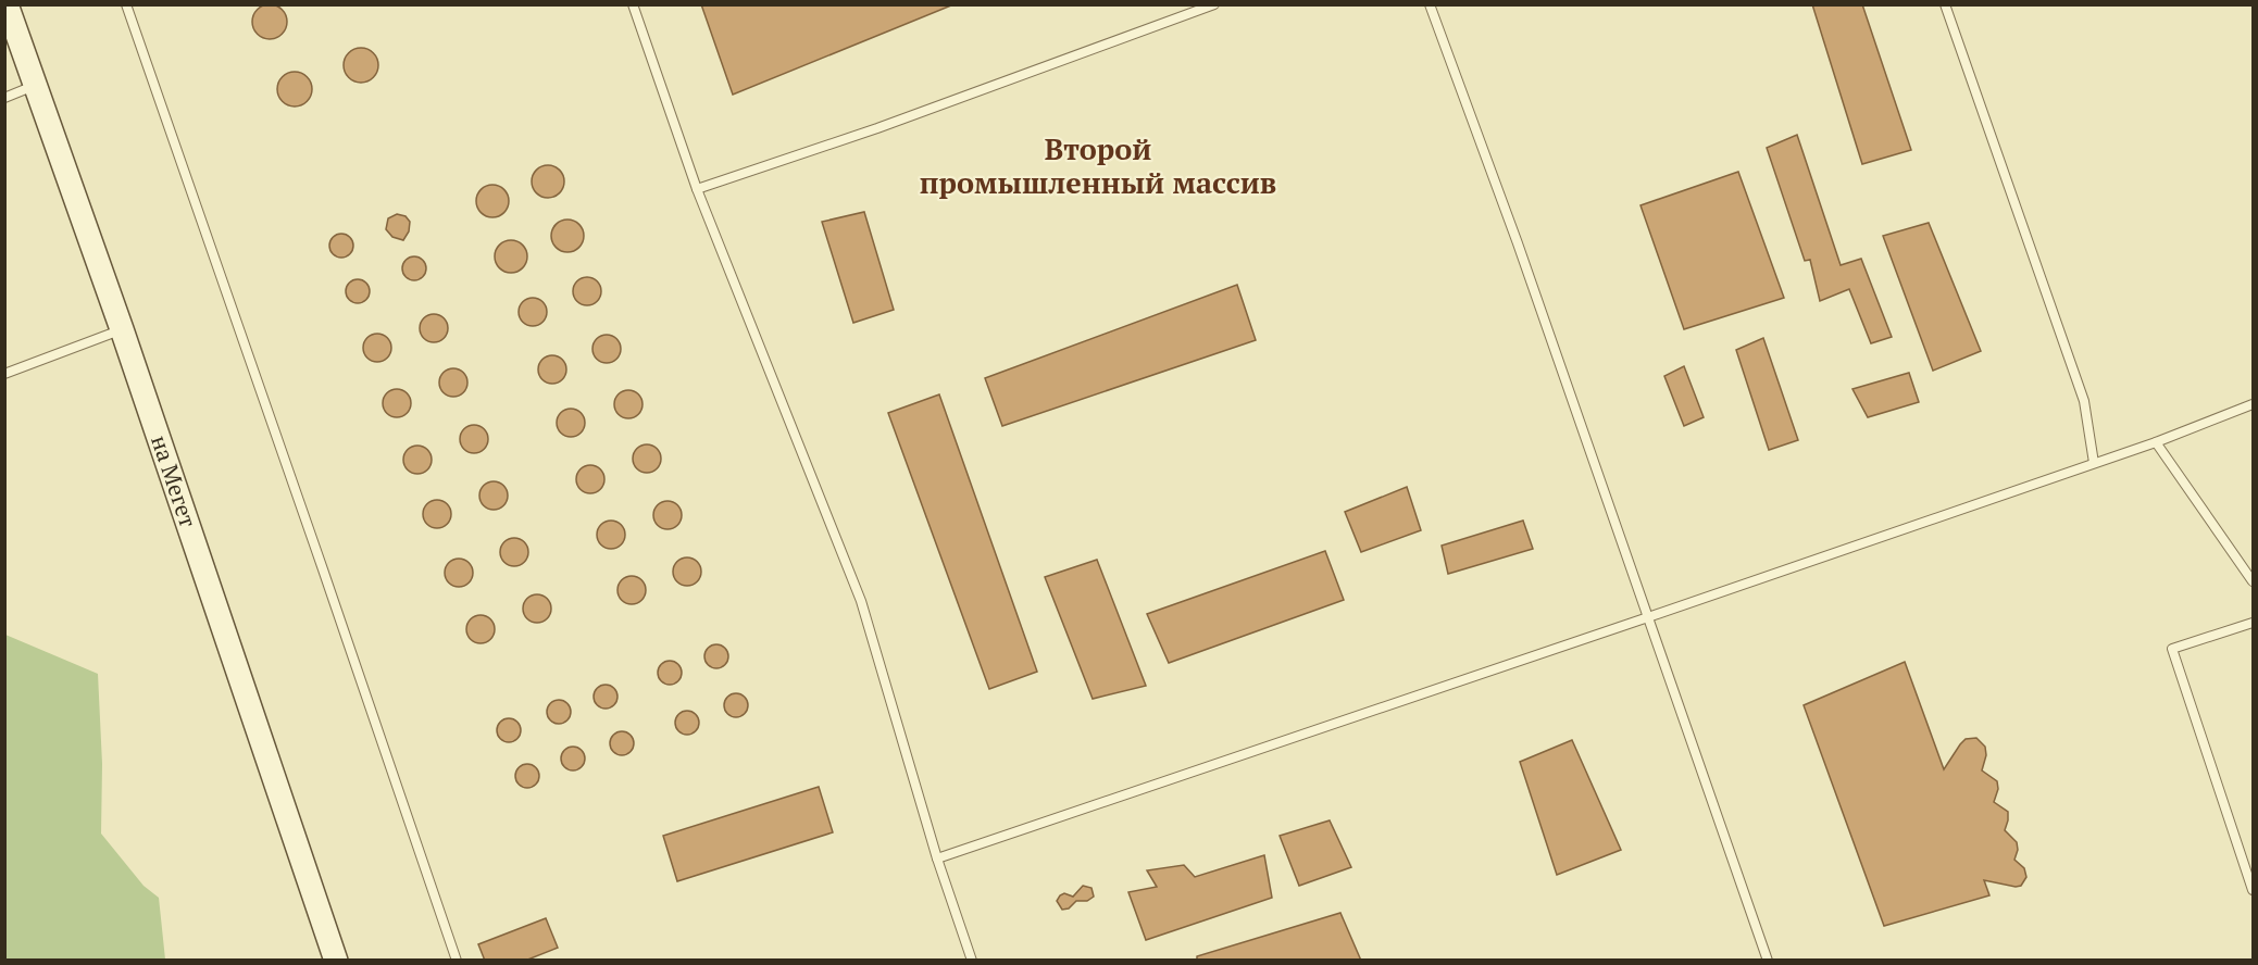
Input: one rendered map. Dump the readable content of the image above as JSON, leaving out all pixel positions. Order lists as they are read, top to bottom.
{
  "streets": {
    "street": ["на Мегет"]
  },
  "districts": ["Второй промышленный массив"]
}
